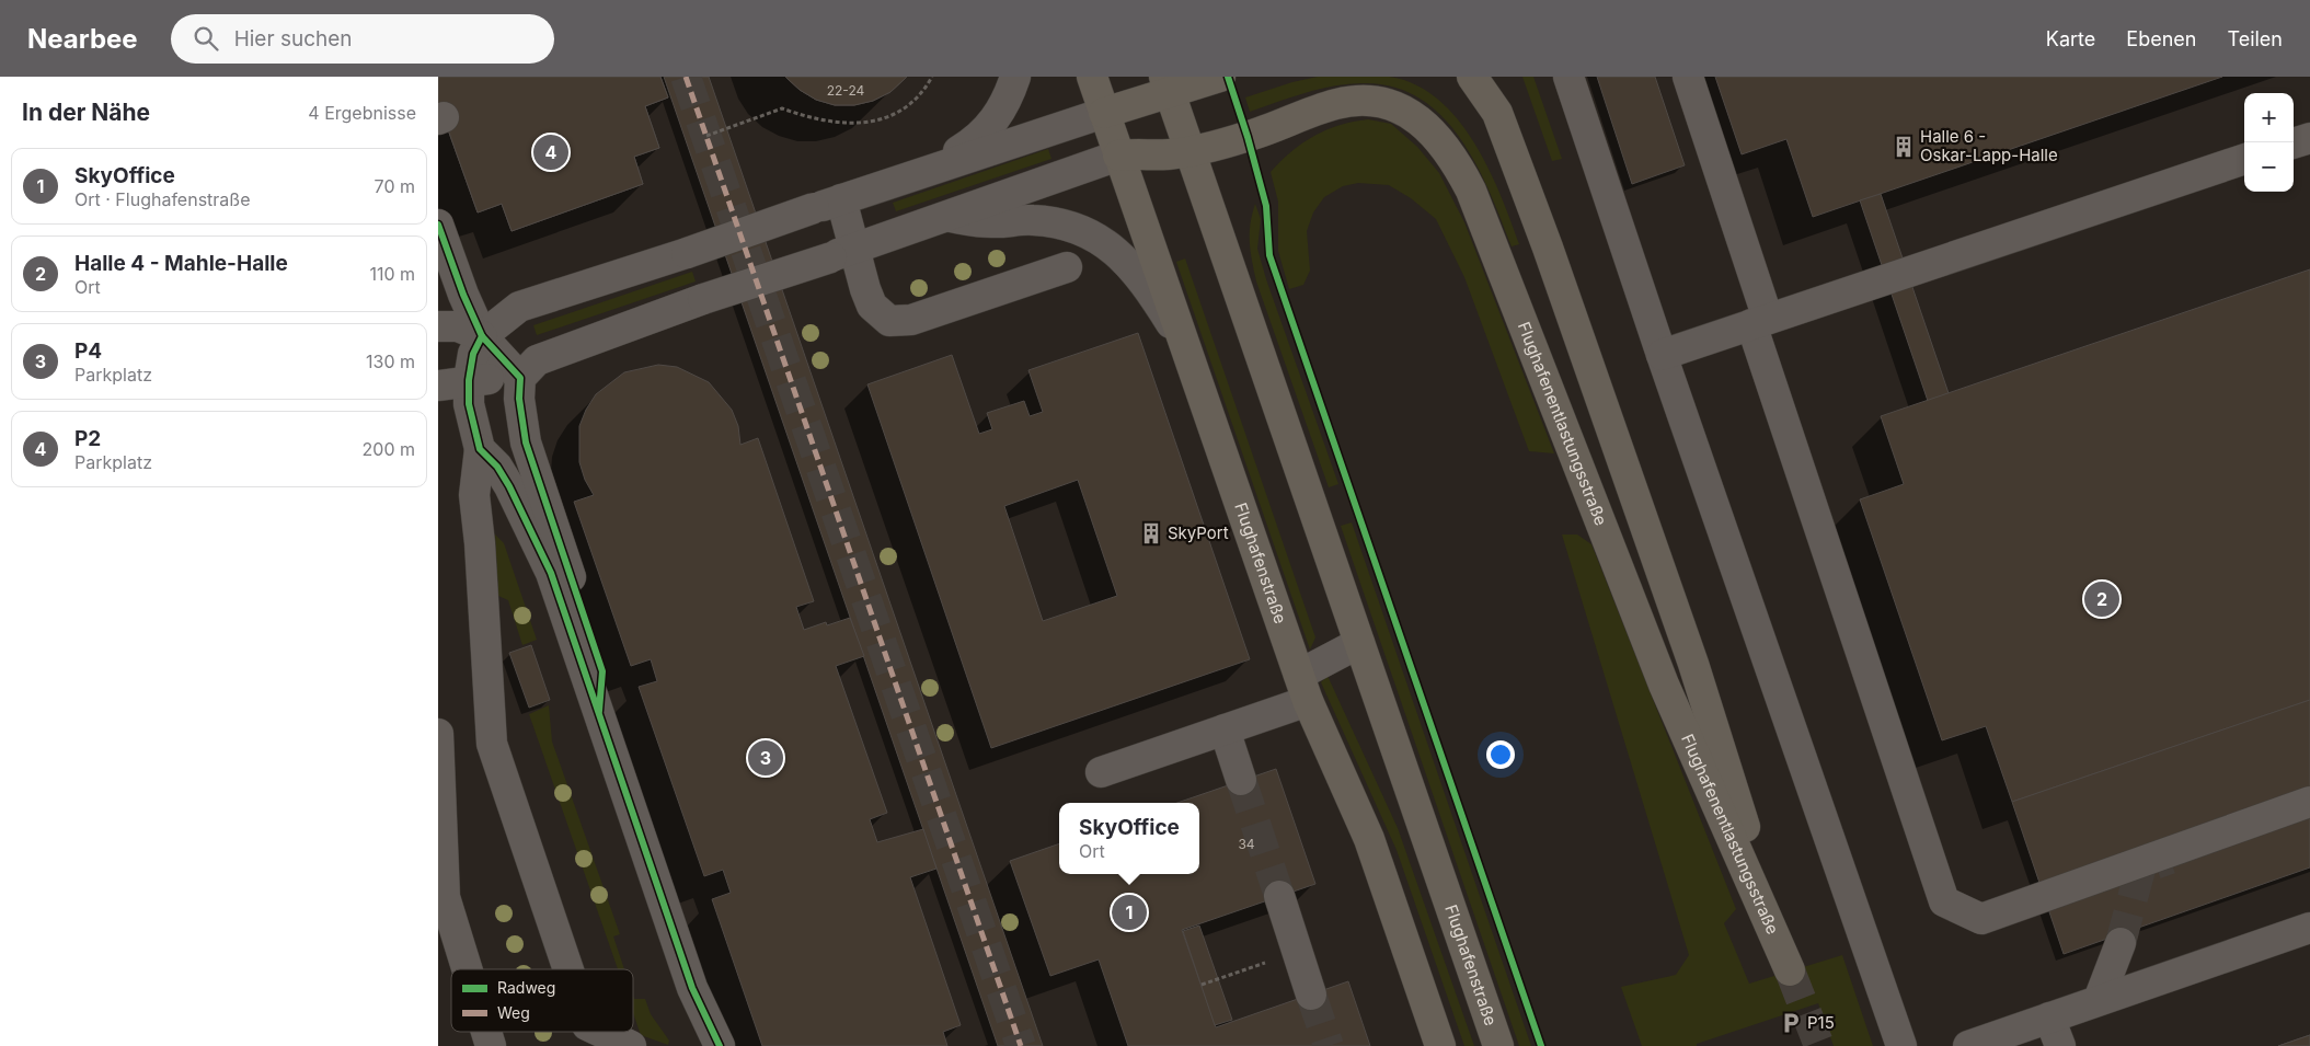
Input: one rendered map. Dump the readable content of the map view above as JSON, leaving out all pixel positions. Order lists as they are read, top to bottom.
{
  "streets": {
    "main road": ["Flughafenentlastungsstraße", "Flughafenstraße"]
  },
  "crossings": [
    ["Flughafenentlastungsstraße", "Flughafenstraße"]
  ],
  "places": {
    "building": ["Halle 6 - Oskar-Lapp-Halle", "SkyPort"],
    "parking": ["P15"]
  },
  "house_numbers": ["22-24", "34"],
  "legend": ["Radweg", "Weg"],
  "page": {
    "header": "Nearbee",
    "search": "Hier suchen",
    "nav": ["Karte", "Ebenen", "Teilen"],
    "heading": ["In der Nähe", "4 Ergebnisse"],
    "map_buttons": ["+", "−"],
    "pins": [
      "4",
      "2",
      "3",
      "1"
    ],
    "list": [
      {
        "mark": "1",
        "name": "SkyOffice",
        "note": "Ort · Flughafenstraße",
        "value": "70 m"
      },
      {
        "mark": "2",
        "name": "Halle 4 - Mahle-Halle",
        "note": "Ort",
        "value": "110 m"
      },
      {
        "mark": "3",
        "name": "P4",
        "note": "Parkplatz",
        "value": "130 m"
      },
      {
        "mark": "4",
        "name": "P2",
        "note": "Parkplatz",
        "value": "200 m"
      }
    ],
    "popup": ["SkyOffice", "Ort"]
  }
}
